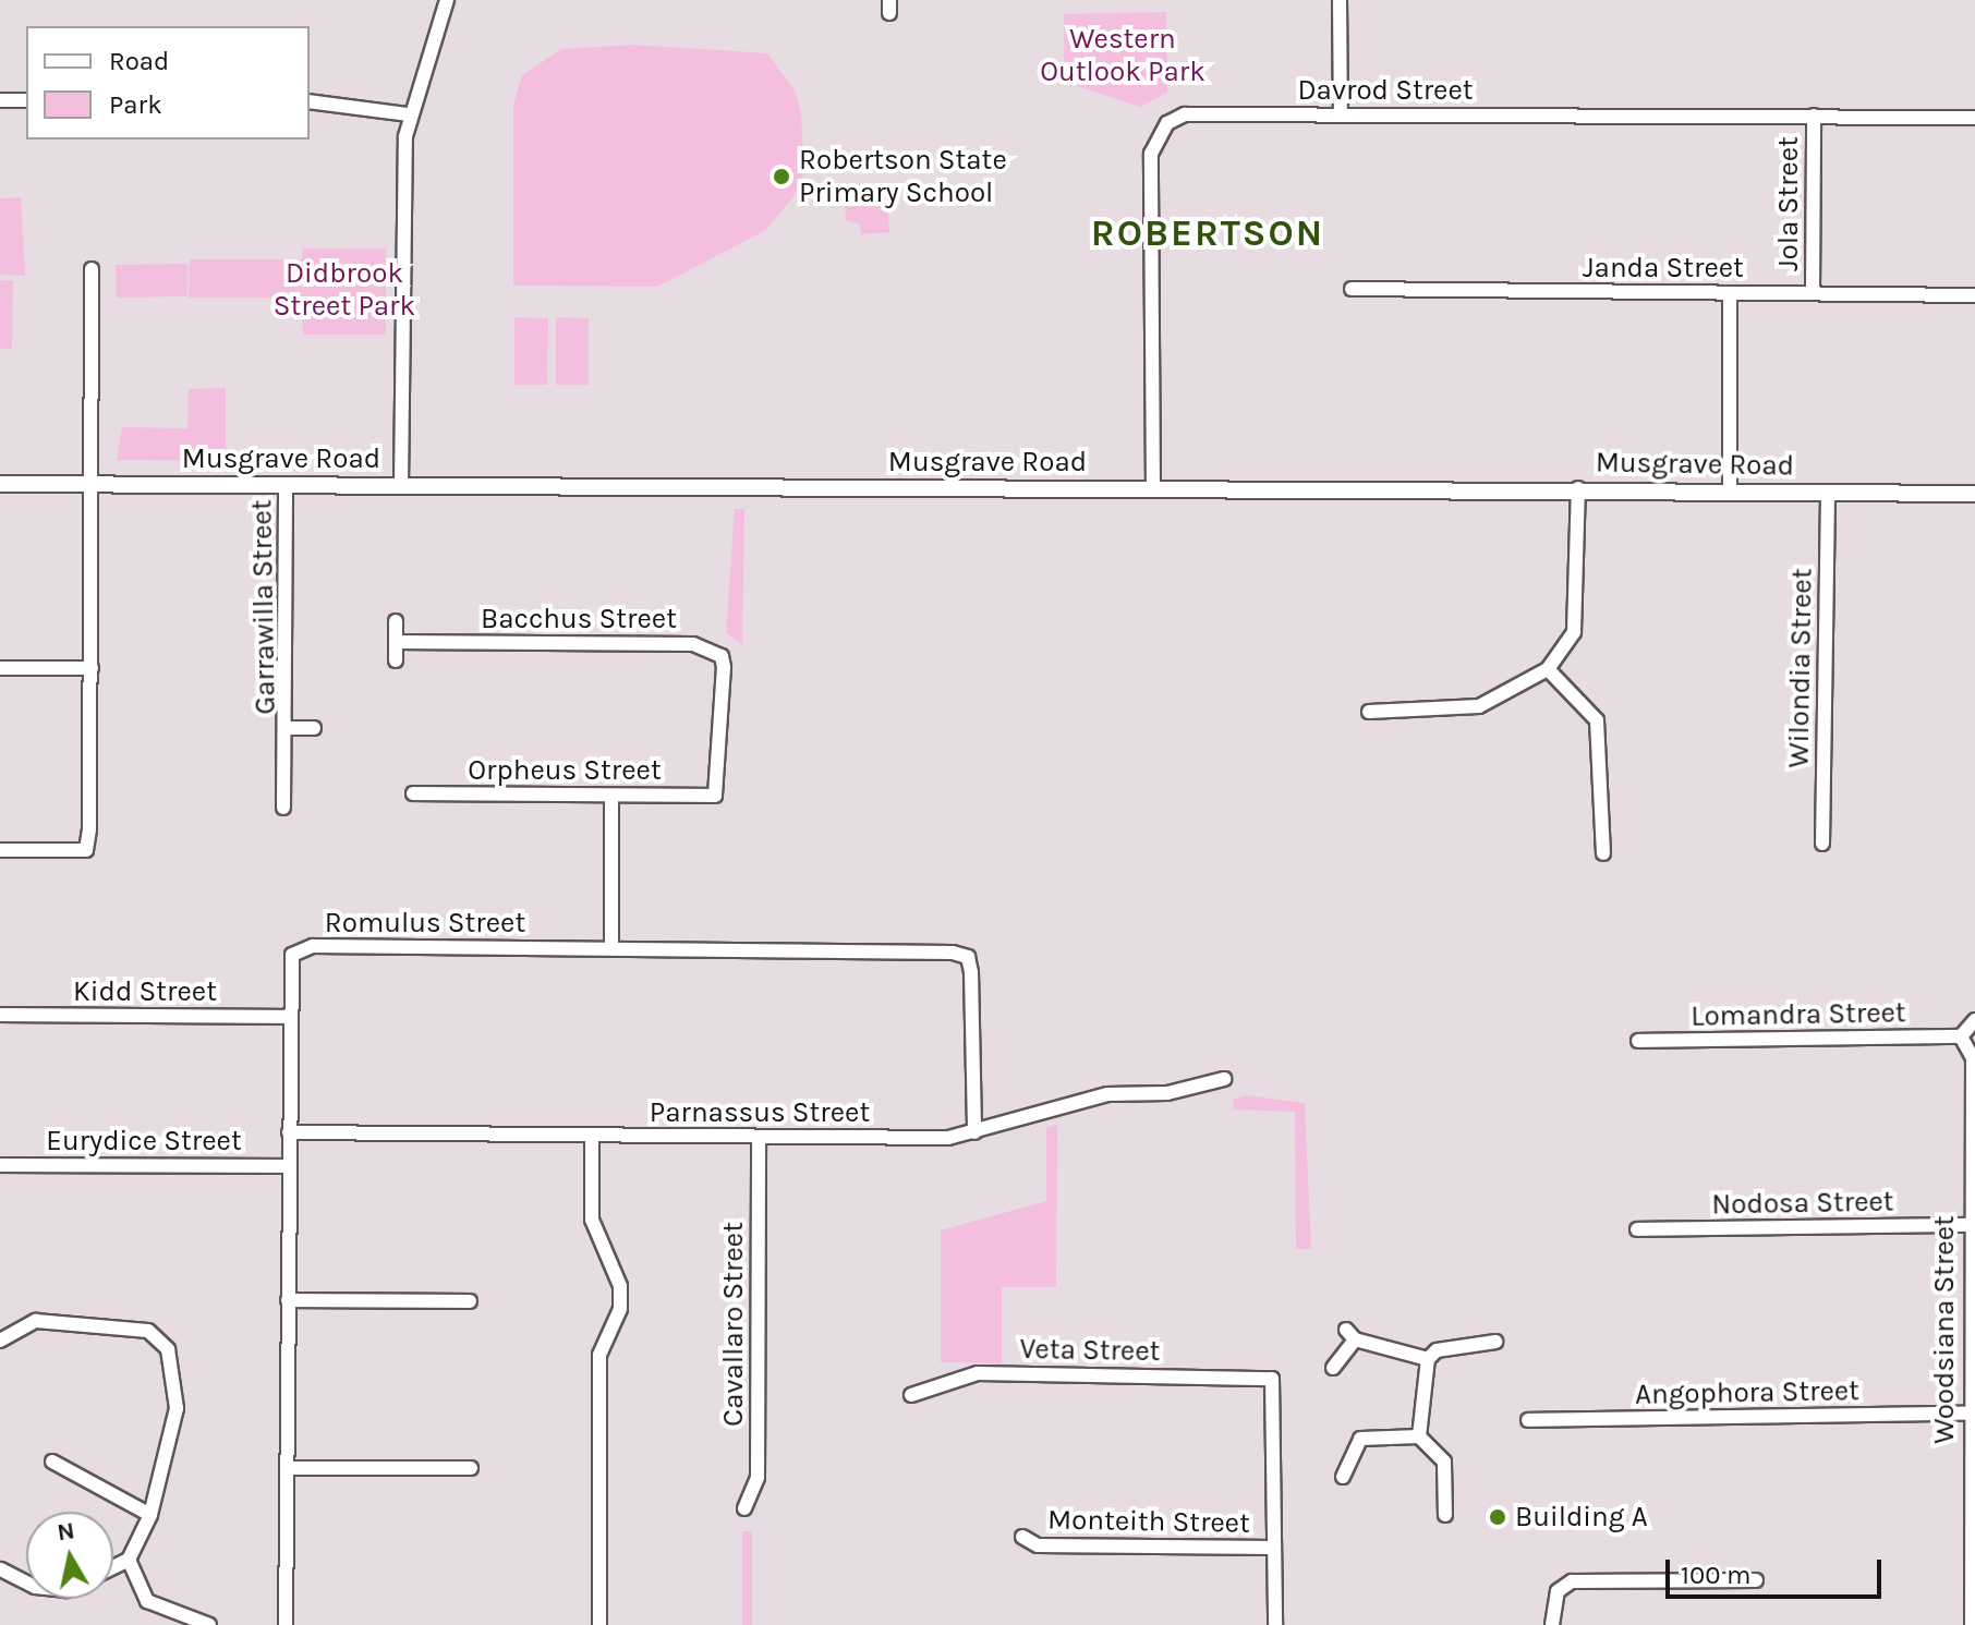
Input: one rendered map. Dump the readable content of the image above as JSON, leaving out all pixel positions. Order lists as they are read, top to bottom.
{
  "streets": {
    "street": [
      "Davrod Street",
      "Jola Street",
      "Janda Street",
      "Musgrave Road",
      "Garrawilla Street",
      "Bacchus Street",
      "Wilondia Street",
      "Orpheus Street",
      "Romulus Street",
      "Kidd Street",
      "Lomandra Street",
      "Parnassus Street",
      "Eurydice Street",
      "Nodosa Street",
      "Cavallaro Street",
      "Woodsiana Street",
      "Veta Street",
      "Angophora Street",
      "Monteith Street"
    ]
  },
  "crossings": [
    ["Davrod Street", "Jola Street"],
    ["Davrod Street", "Musgrave Road"],
    ["Jola Street", "Janda Street"],
    ["Musgrave Road", "Garrawilla Street"],
    ["Musgrave Road", "Wilondia Street"],
    ["Bacchus Street", "Orpheus Street"],
    ["Romulus Street", "Kidd Street"],
    ["Romulus Street", "Parnassus Street"],
    ["Romulus Street", "Eurydice Street"],
    ["Lomandra Street", "Woodsiana Street"],
    ["Parnassus Street", "Cavallaro Street"],
    ["Nodosa Street", "Woodsiana Street"],
    ["Woodsiana Street", "Angophora Street"],
    ["Veta Street", "Monteith Street"]
  ],
  "districts": ["ROBERTSON"],
  "parks": ["Western Outlook Park", "Didbrook Street Park"],
  "places": ["Robertson State Primary School", "Building A"],
  "legend": ["Road", "Park"],
  "scale_bar": "100 m",
  "north": "top"
}
